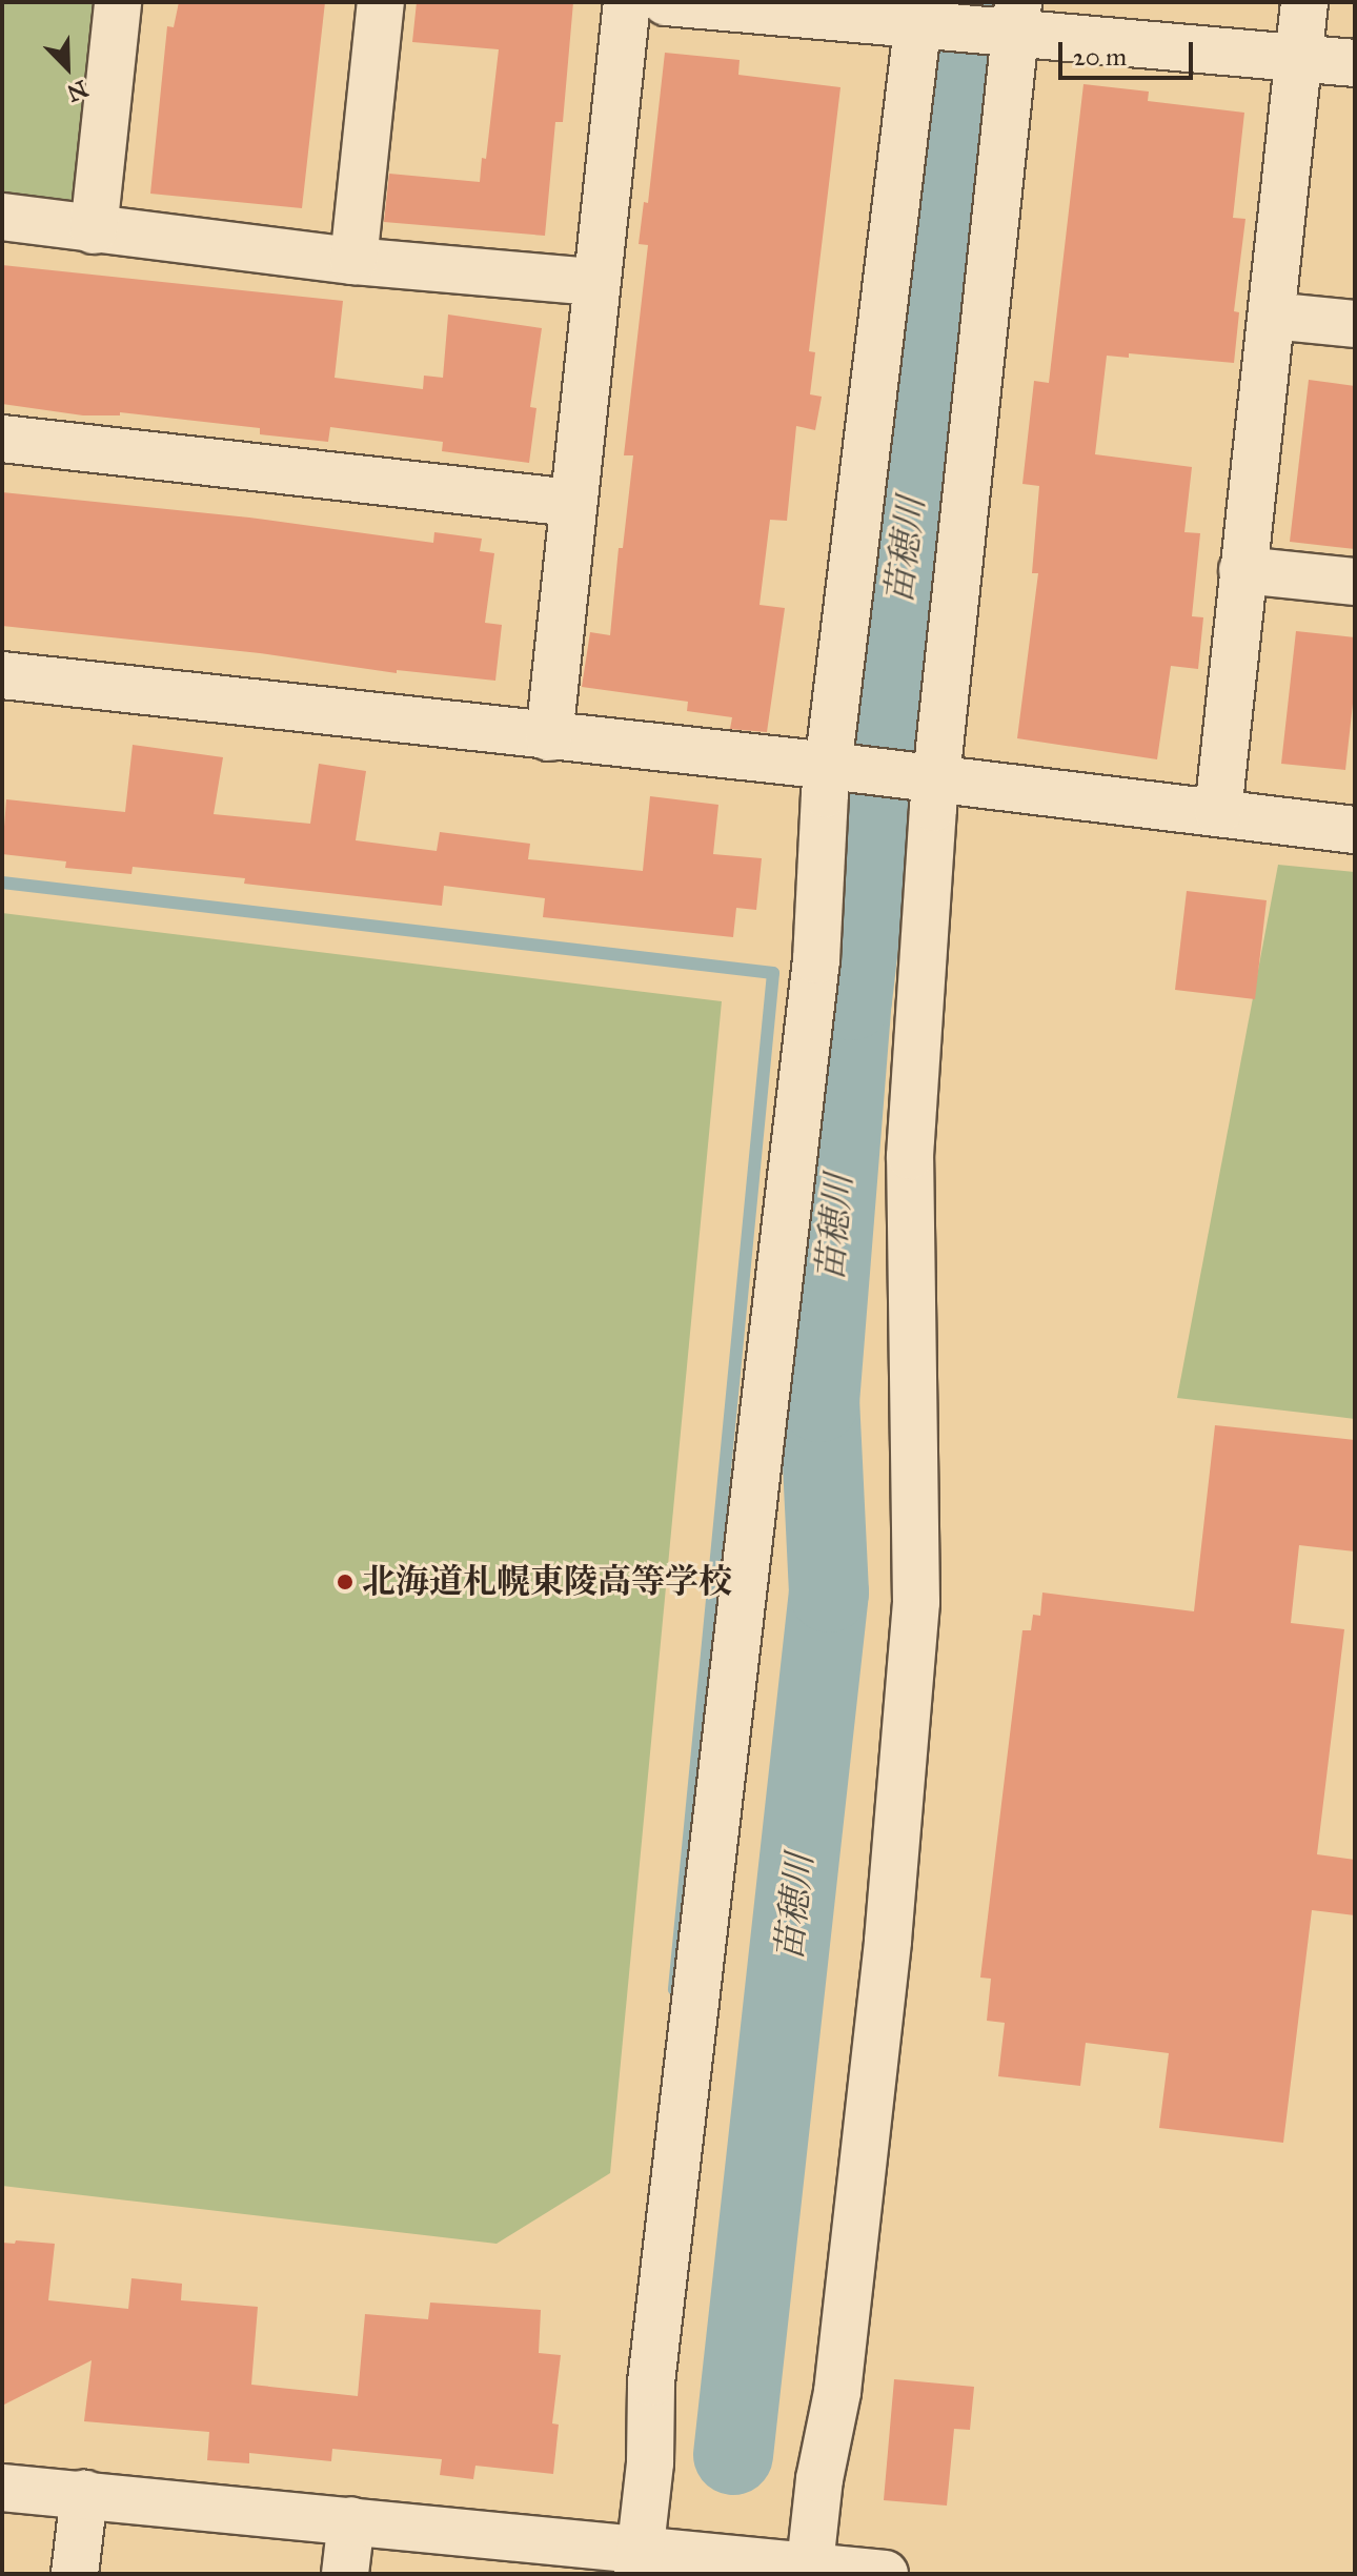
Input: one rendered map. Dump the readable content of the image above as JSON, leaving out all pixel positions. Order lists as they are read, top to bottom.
{
  "water": ["苗穂川"],
  "places": ["北海道札幌東陵高等学校"],
  "scale_bar": "20 m",
  "north": "bottom right"
}
